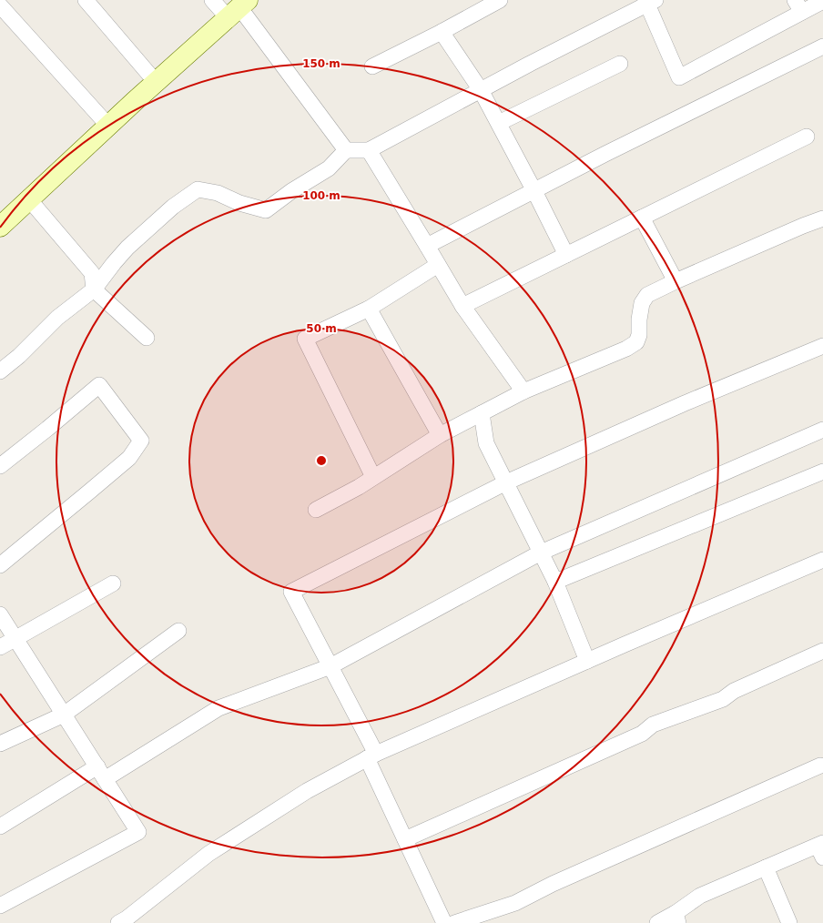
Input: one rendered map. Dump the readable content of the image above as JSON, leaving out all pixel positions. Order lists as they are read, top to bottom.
{
  "rings": ["150 m", "100 m", "50 m"]
}
